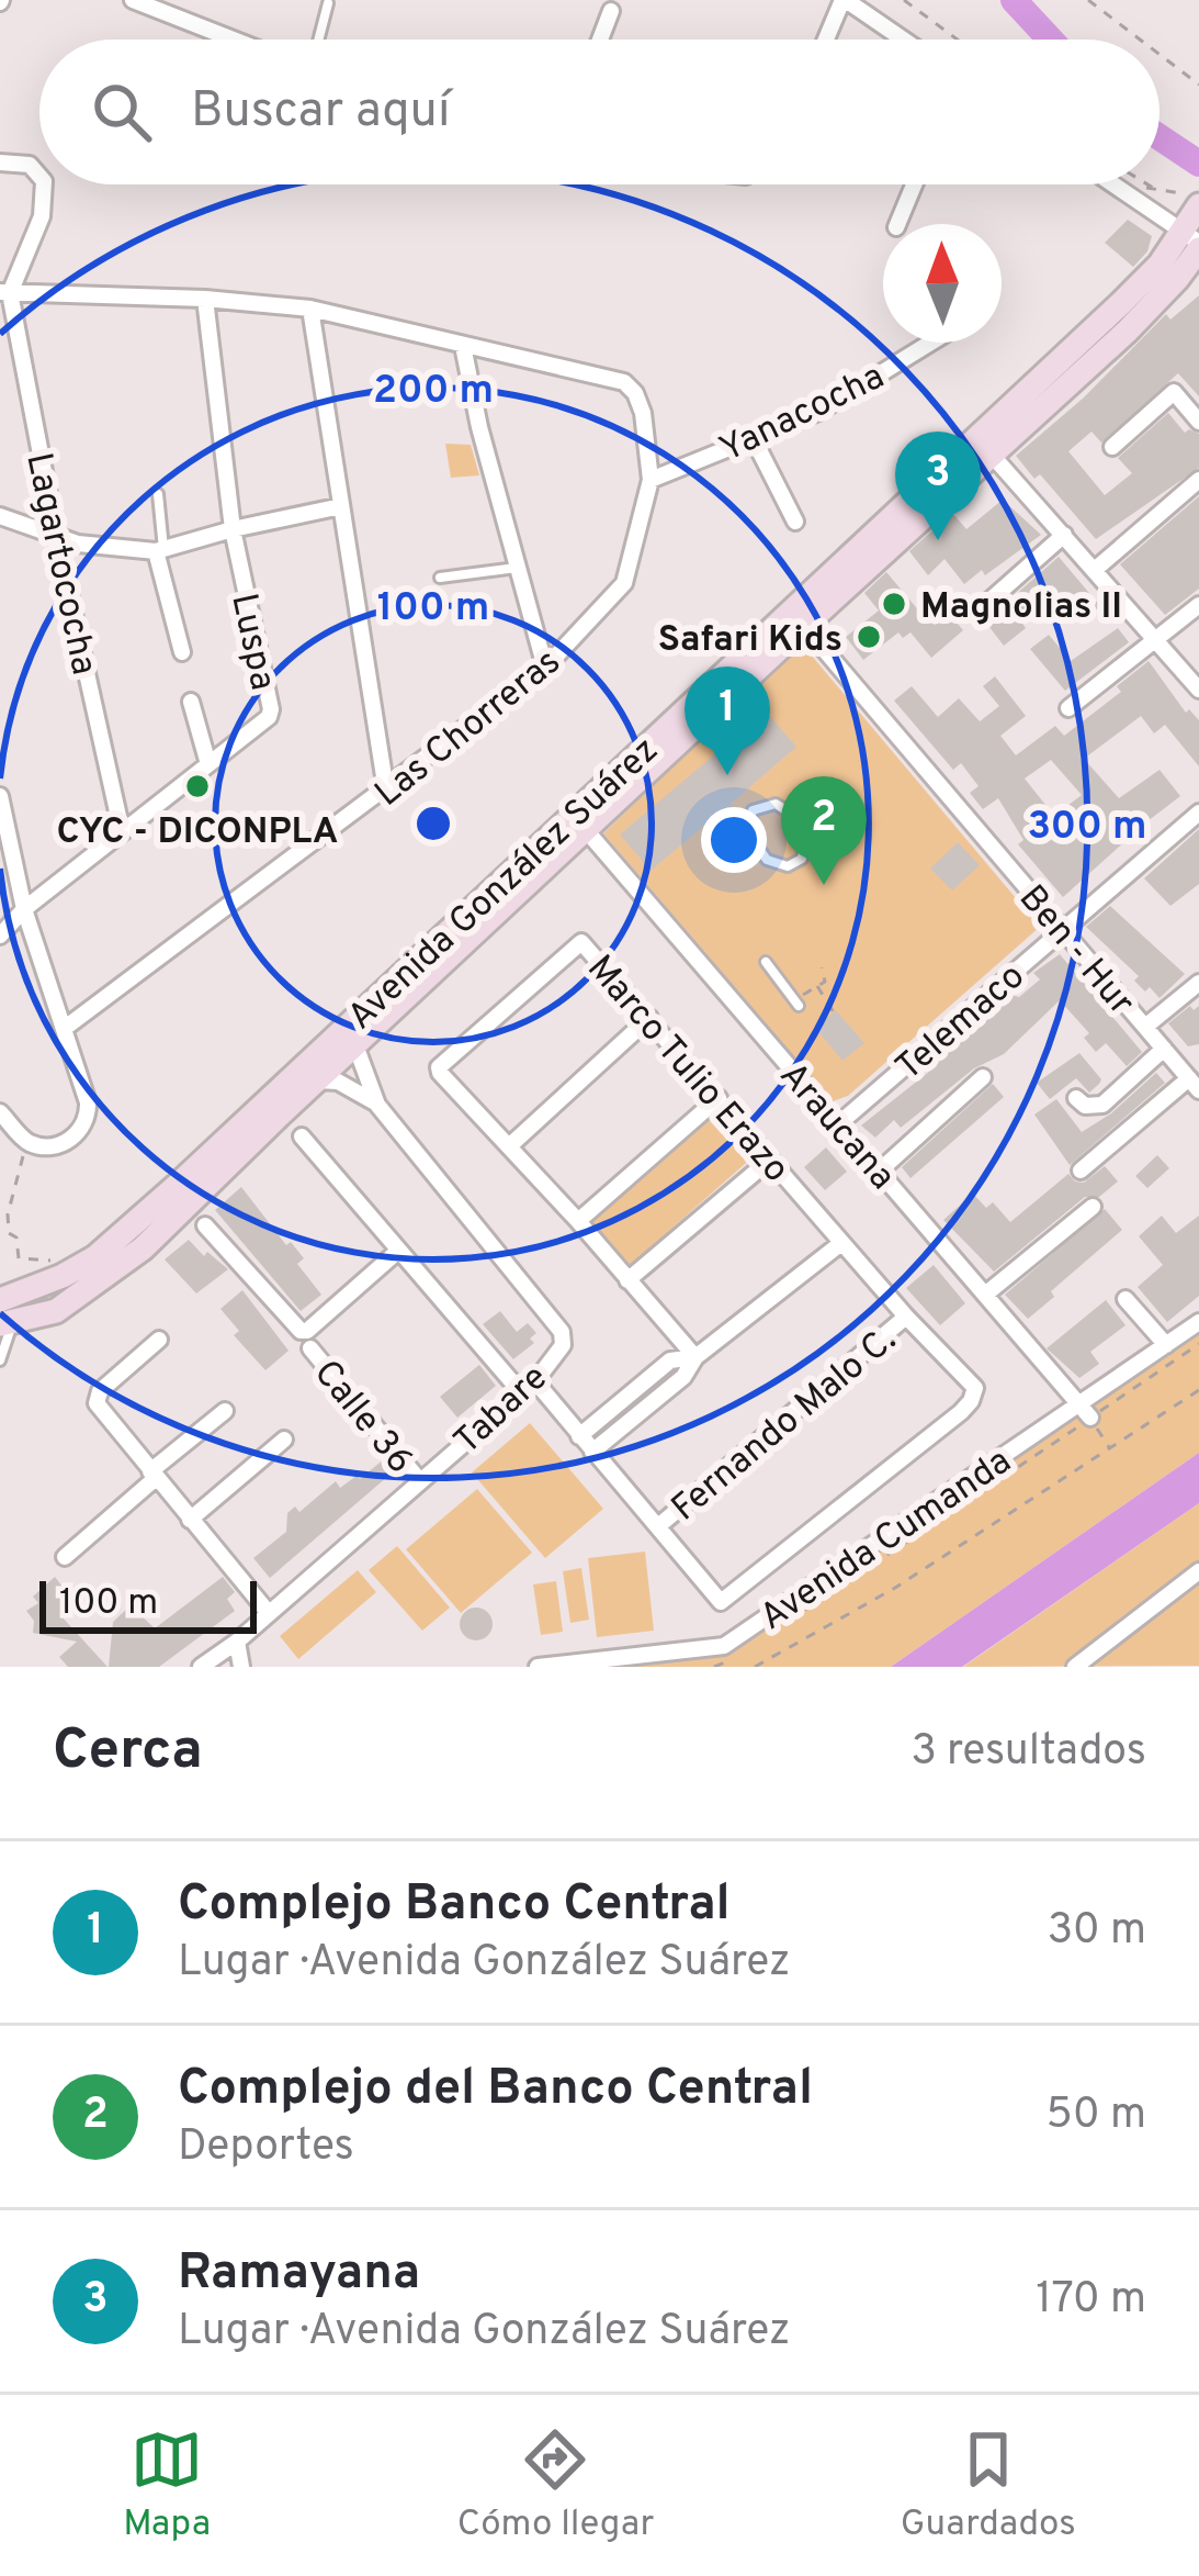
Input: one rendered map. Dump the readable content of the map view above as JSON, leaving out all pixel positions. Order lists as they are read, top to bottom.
{
  "streets": {
    "main road": ["Avenida González Suárez"],
    "street": [
      "Yanacocha",
      "Lagartococha",
      "Luspa",
      "Las Chorreras",
      "Ben - Hur",
      "Telemaco",
      "Marco Tulio Erazo",
      "Araucana",
      "Tabare",
      "Calle 36",
      "Fernando Malo C.",
      "Avenida Cumanda"
    ]
  },
  "crossings": [
    ["Yanacocha", "Las Chorreras"],
    ["Lagartococha", "Luspa"],
    ["Lagartococha", "Las Chorreras"],
    ["Luspa", "Las Chorreras"],
    ["Avenida González Suárez", "Ben - Hur"],
    ["Avenida González Suárez", "Araucana"],
    ["Avenida González Suárez", "Tabare"],
    ["Ben - Hur", "Telemaco"],
    ["Telemaco", "Araucana"],
    ["Marco Tulio Erazo", "Fernando Malo C."],
    ["Araucana", "Avenida Cumanda"],
    ["Tabare", "Calle 36"]
  ],
  "places": ["Magnolias II", "Safari Kids", "CYC - DICONPLA"],
  "scale_bar": "100 m",
  "north": "top",
  "page": {
    "search": "Buscar aquí",
    "pins": ["3", "1", "2"],
    "scale": "100 m",
    "heading": ["Cerca", "3 resultados"],
    "list": [
      {
        "mark": "1",
        "name": "Complejo Banco Central",
        "note": "Lugar · Avenida González Suárez",
        "value": "30 m"
      },
      {
        "mark": "2",
        "name": "Complejo del Banco Central",
        "note": "Deportes",
        "value": "50 m"
      },
      {
        "mark": "3",
        "name": "Ramayana",
        "note": "Lugar · Avenida González Suárez",
        "value": "170 m"
      }
    ],
    "nav": ["Mapa", "Cómo llegar", "Guardados"]
  },
  "rings": ["200 m", "100 m", "300 m"]
}
